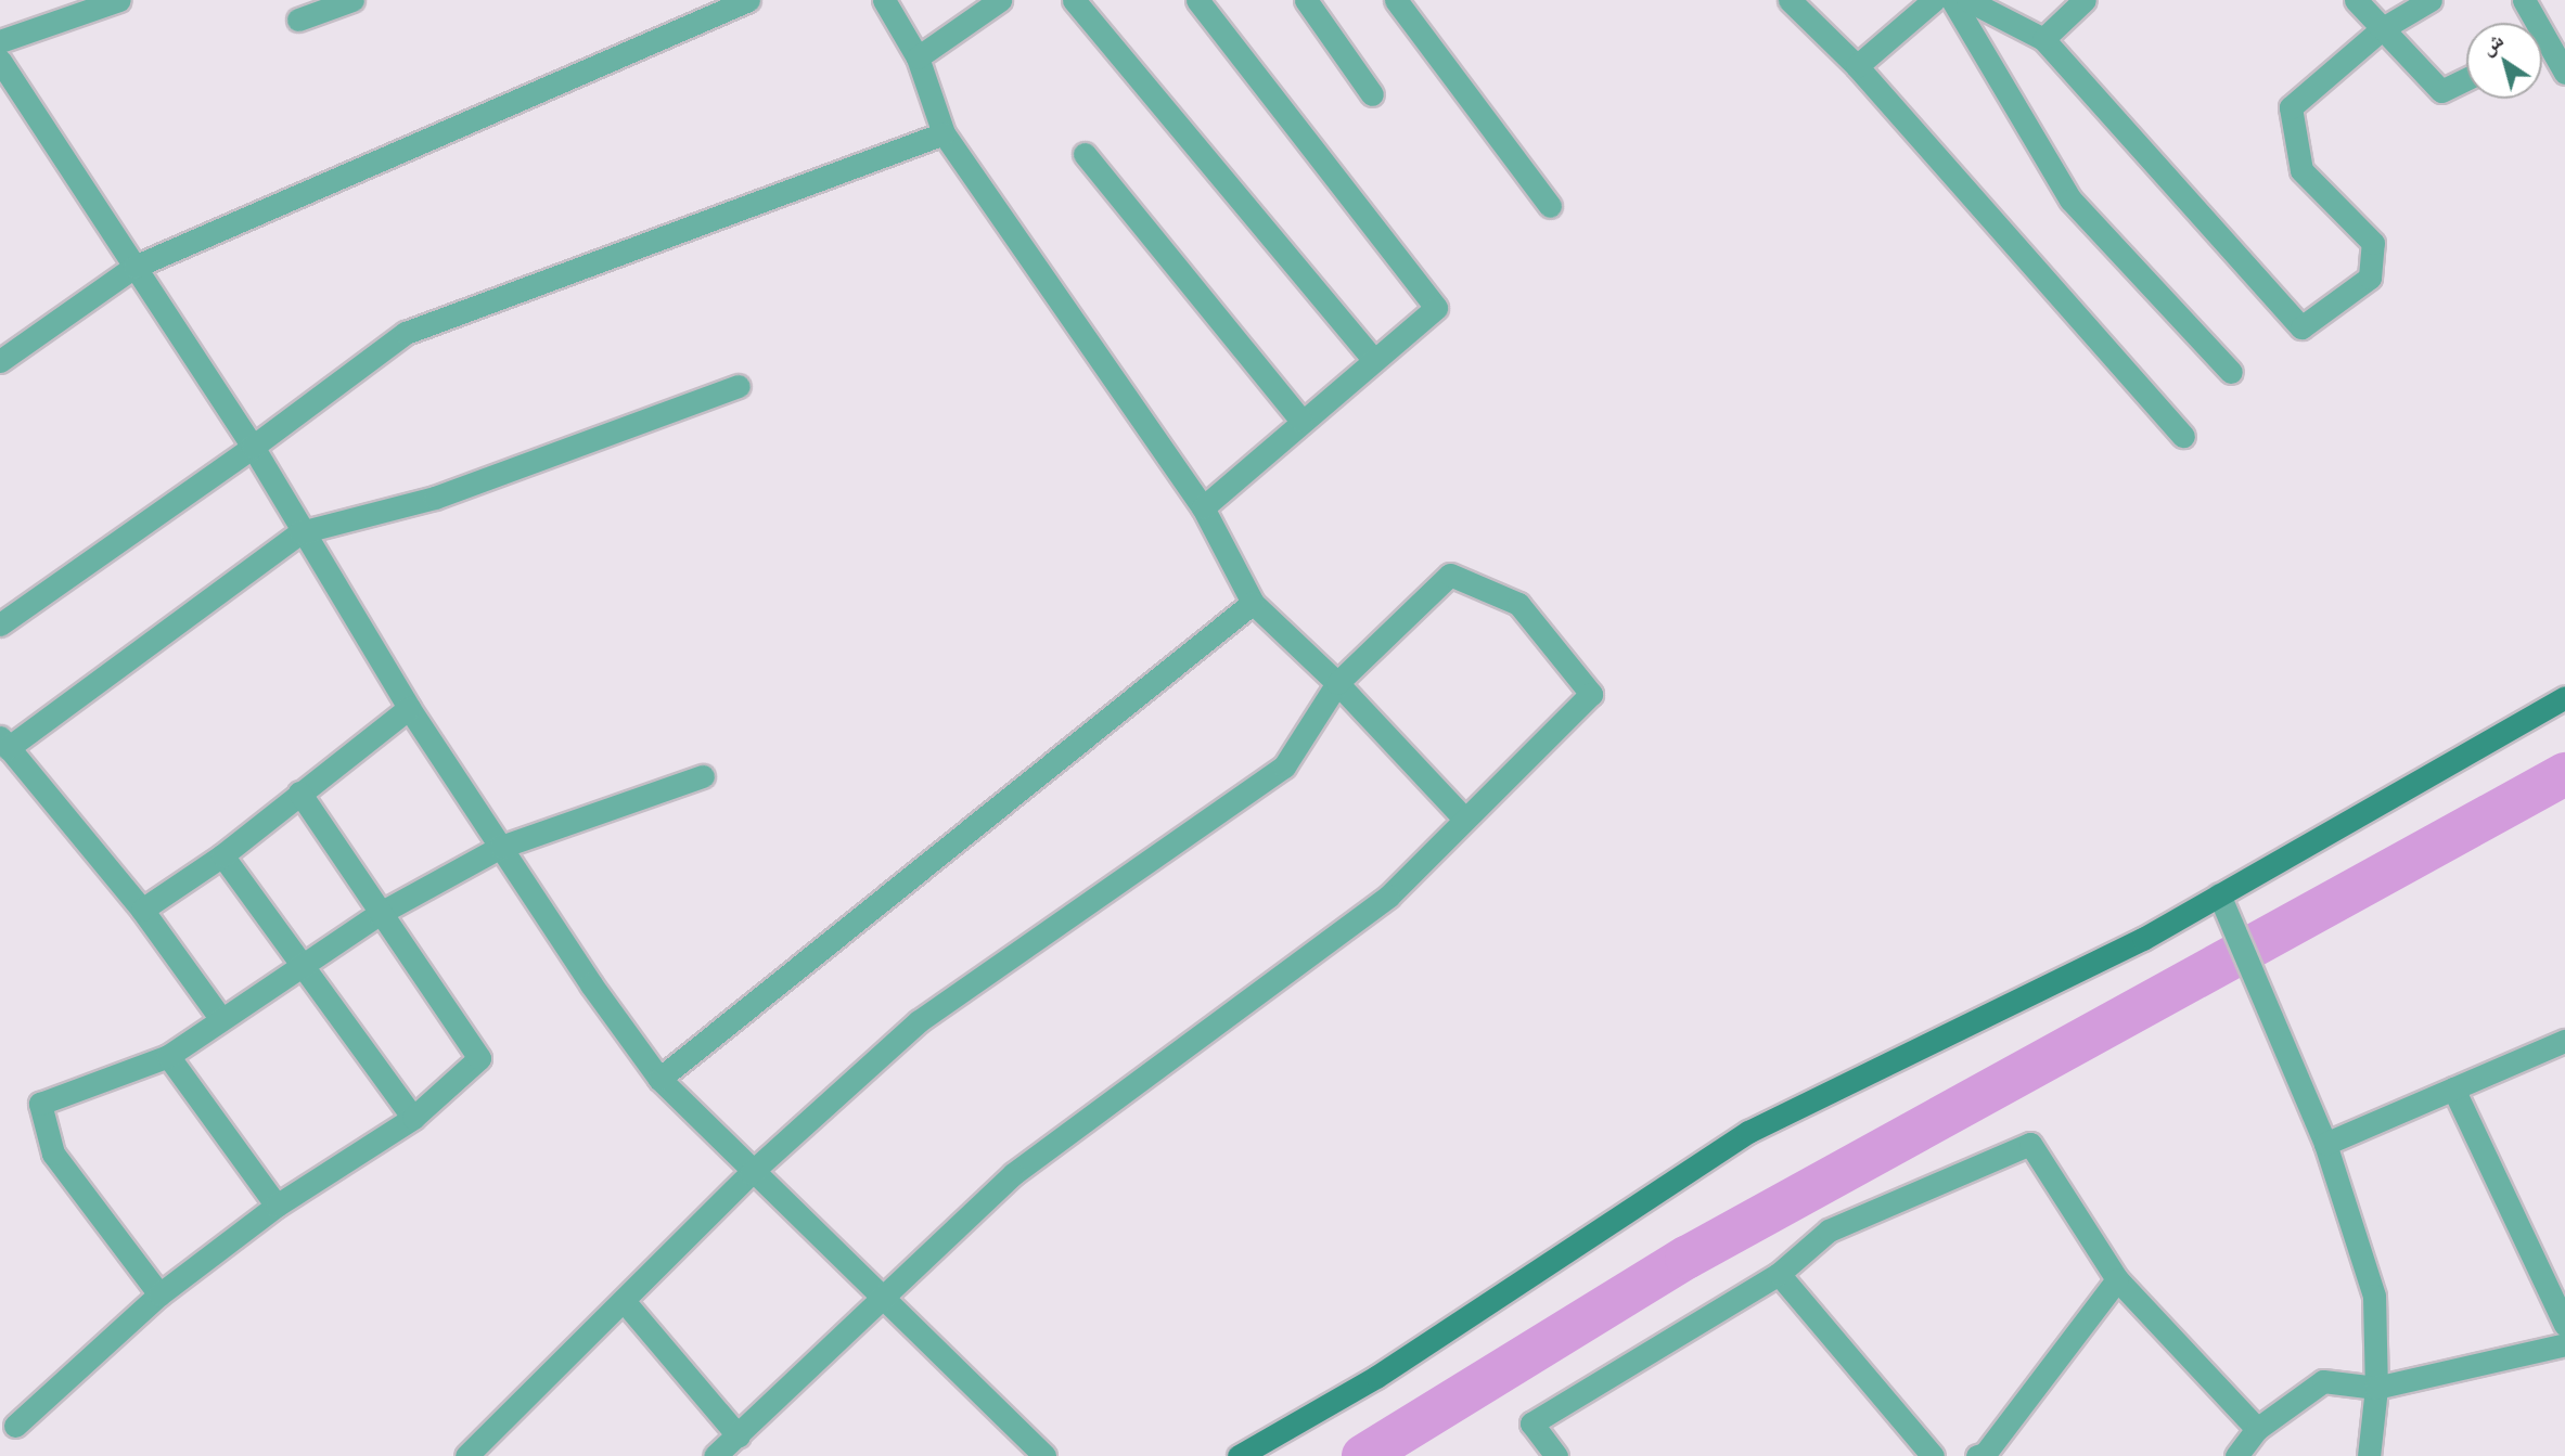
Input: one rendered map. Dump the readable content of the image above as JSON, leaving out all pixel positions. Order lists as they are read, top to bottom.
{
  "north": "top left"
}
